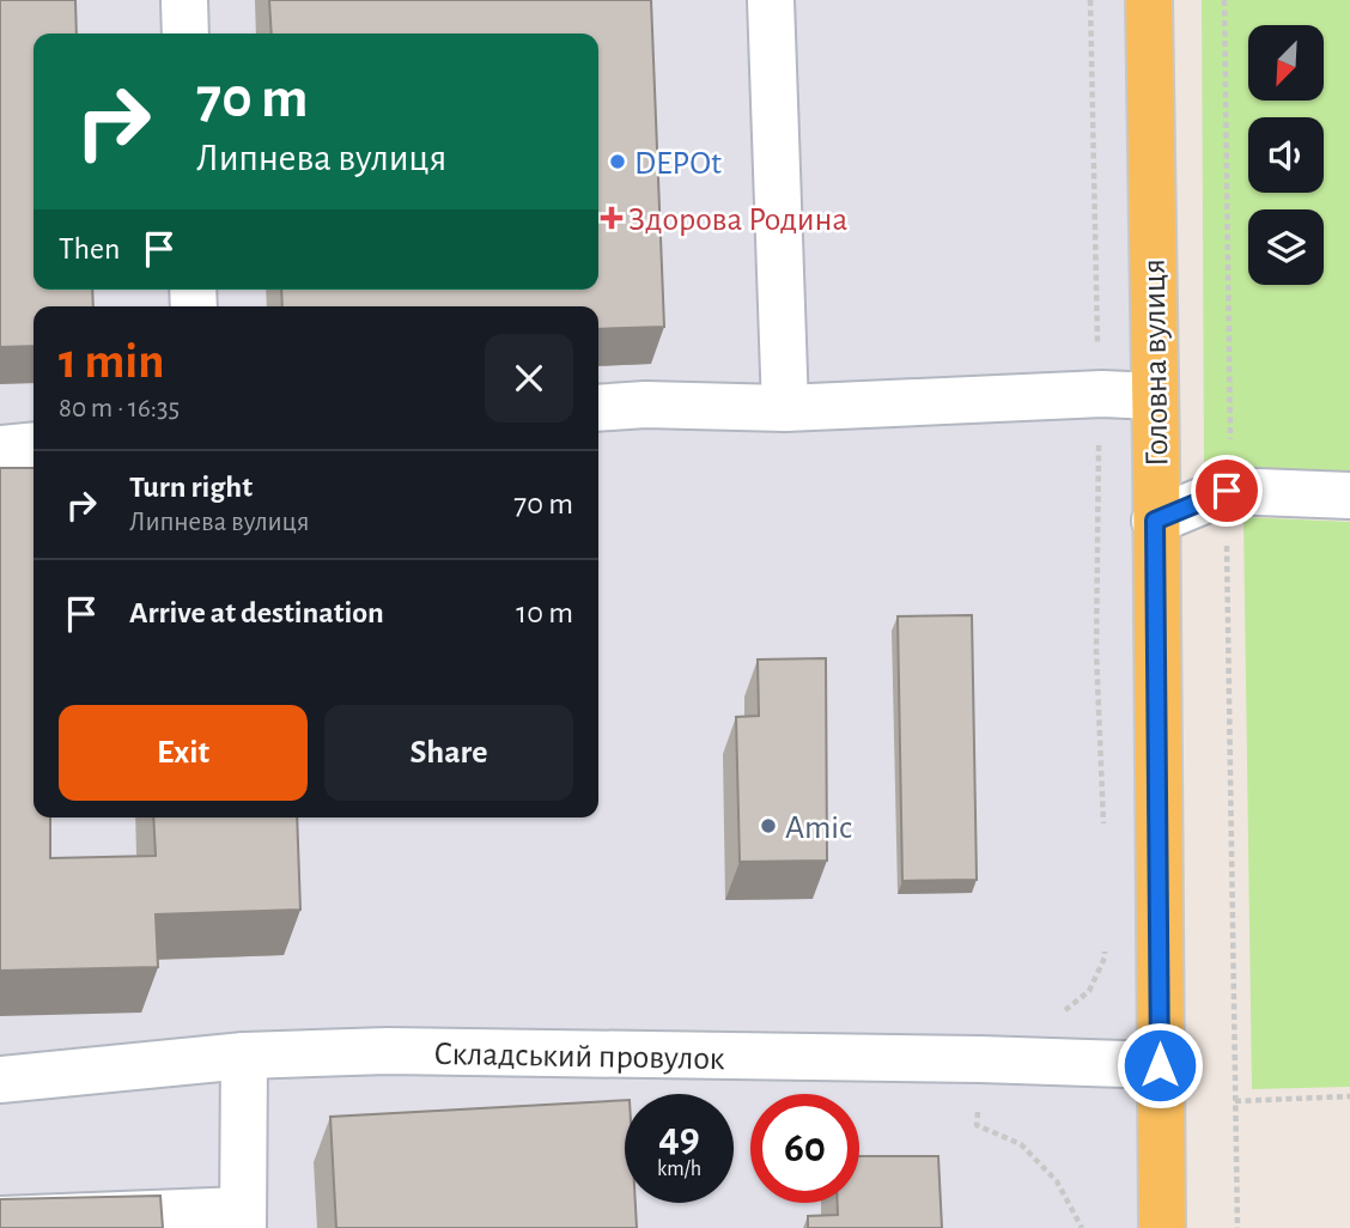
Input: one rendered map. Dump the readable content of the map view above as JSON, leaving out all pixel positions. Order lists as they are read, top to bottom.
{
  "streets": {
    "main road": ["Головна вулиця"],
    "street": ["Складський провулок"]
  },
  "crossings": [
    ["Головна вулиця", "Складський провулок"]
  ],
  "places": {
    "other": ["DEPOt", "Amic"],
    "health": ["Здорова Родина"]
  },
  "north": "bottom left",
  "page": {
    "turn": ["70 m", "Липнева вулиця"],
    "then": "Then",
    "heading": ["1 min", "80 m · 16:35"],
    "list": [
      {
        "name": "Turn right",
        "note": "Липнева вулиця",
        "value": "70 m"
      },
      {
        "name": "Arrive at destination",
        "value": "10 m"
      }
    ],
    "buttons": ["Exit", "Share"],
    "speed": "49 km/h",
    "limit": "60"
  }
}
